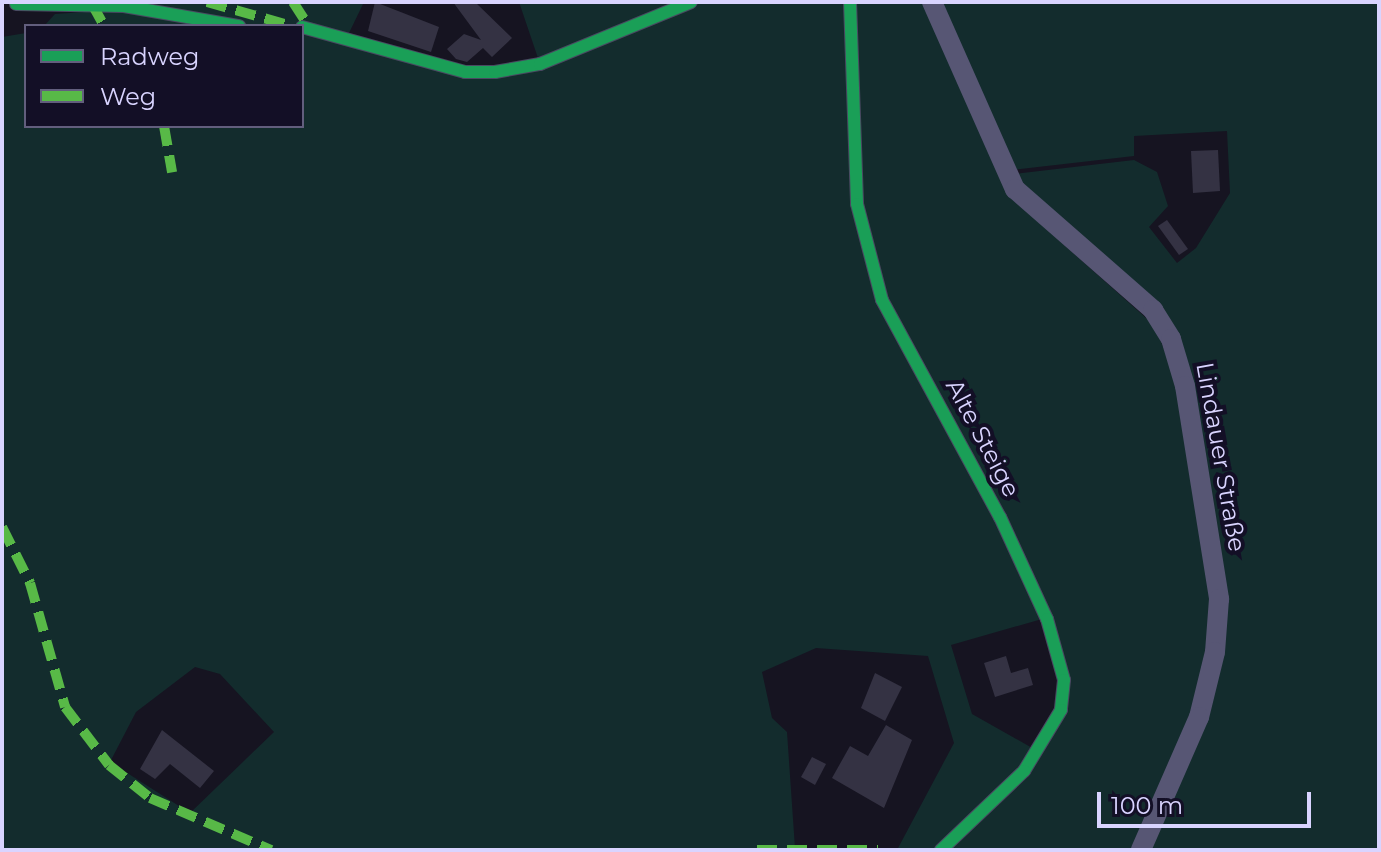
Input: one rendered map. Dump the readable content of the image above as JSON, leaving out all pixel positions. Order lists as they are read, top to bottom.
{
  "streets": {
    "main road": ["Lindauer Straße"],
    "street": ["Alte Steige"]
  },
  "legend": ["Radweg", "Weg"],
  "scale_bar": "100 m"
}
